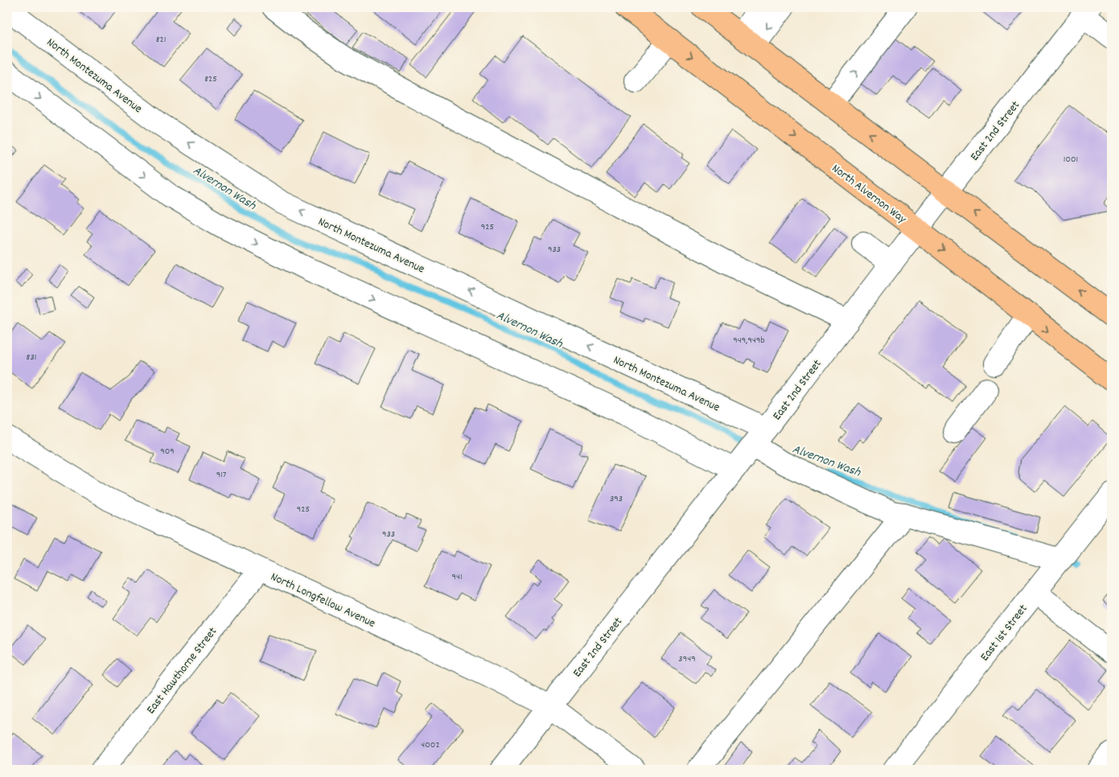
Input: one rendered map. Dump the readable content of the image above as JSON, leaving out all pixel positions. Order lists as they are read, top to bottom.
{
  "streets": {
    "main road": ["North Alvernon Way"],
    "street": [
      "North Montezuma Avenue",
      "East 2nd Street",
      "North Longfellow Avenue",
      "East 1st Street",
      "East Hawthorne Street"
    ]
  },
  "crossings": [
    ["North Montezuma Avenue", "East 2nd Street"],
    ["North Montezuma Avenue", "East 1st Street"],
    ["East 2nd Street", "North Alvernon Way"],
    ["East 2nd Street", "North Longfellow Avenue"],
    ["North Longfellow Avenue", "East Hawthorne Street"]
  ],
  "water": ["Alvernon Wash"],
  "house_numbers": [
    "821",
    "825",
    "1001",
    "925",
    "933",
    "949,949b",
    "831",
    "909",
    "917",
    "393",
    "925",
    "933",
    "941",
    "3949",
    "4002"
  ]
}
